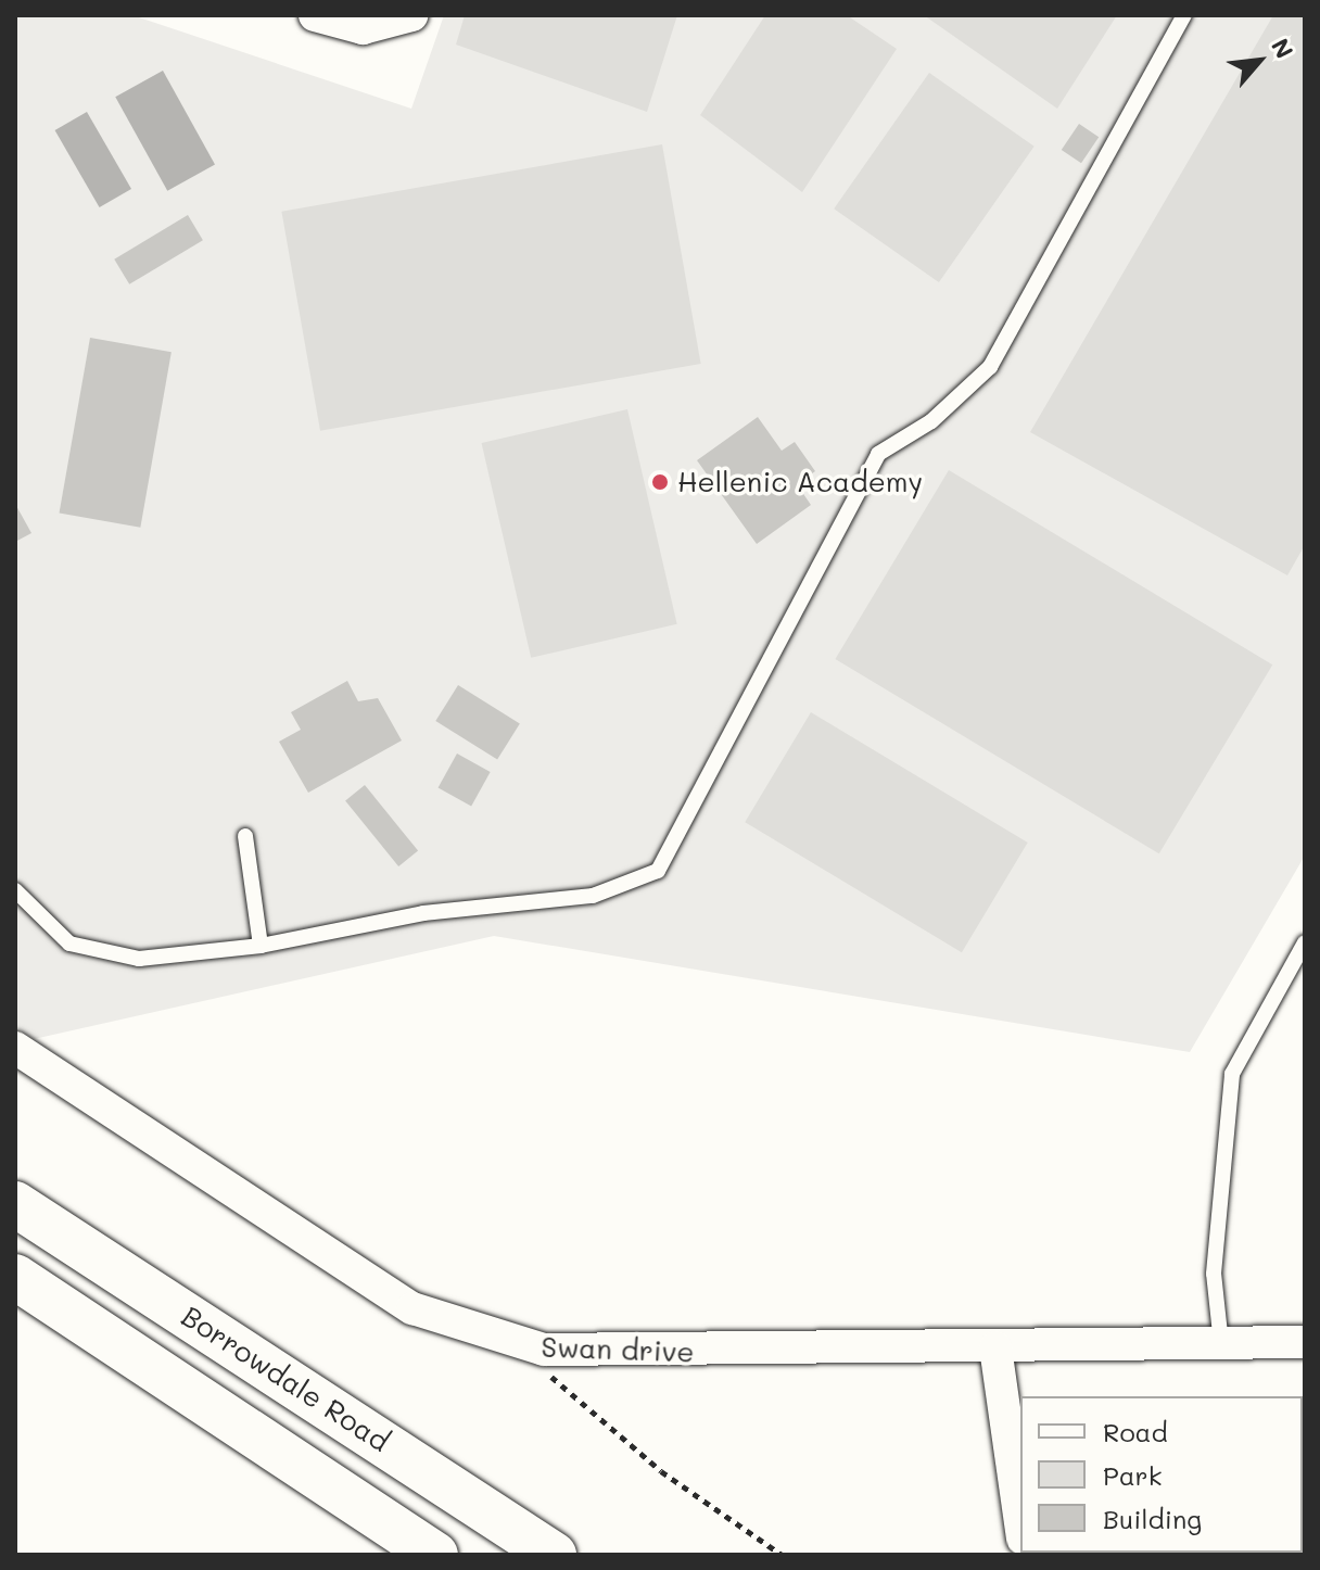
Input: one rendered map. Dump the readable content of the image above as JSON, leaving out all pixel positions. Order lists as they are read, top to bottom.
{
  "streets": {
    "main road": ["Borrowdale Road"],
    "street": ["Swan drive"]
  },
  "places": ["Hellenic Academy"],
  "legend": ["Road", "Park", "Building"],
  "north": "top right"
}
